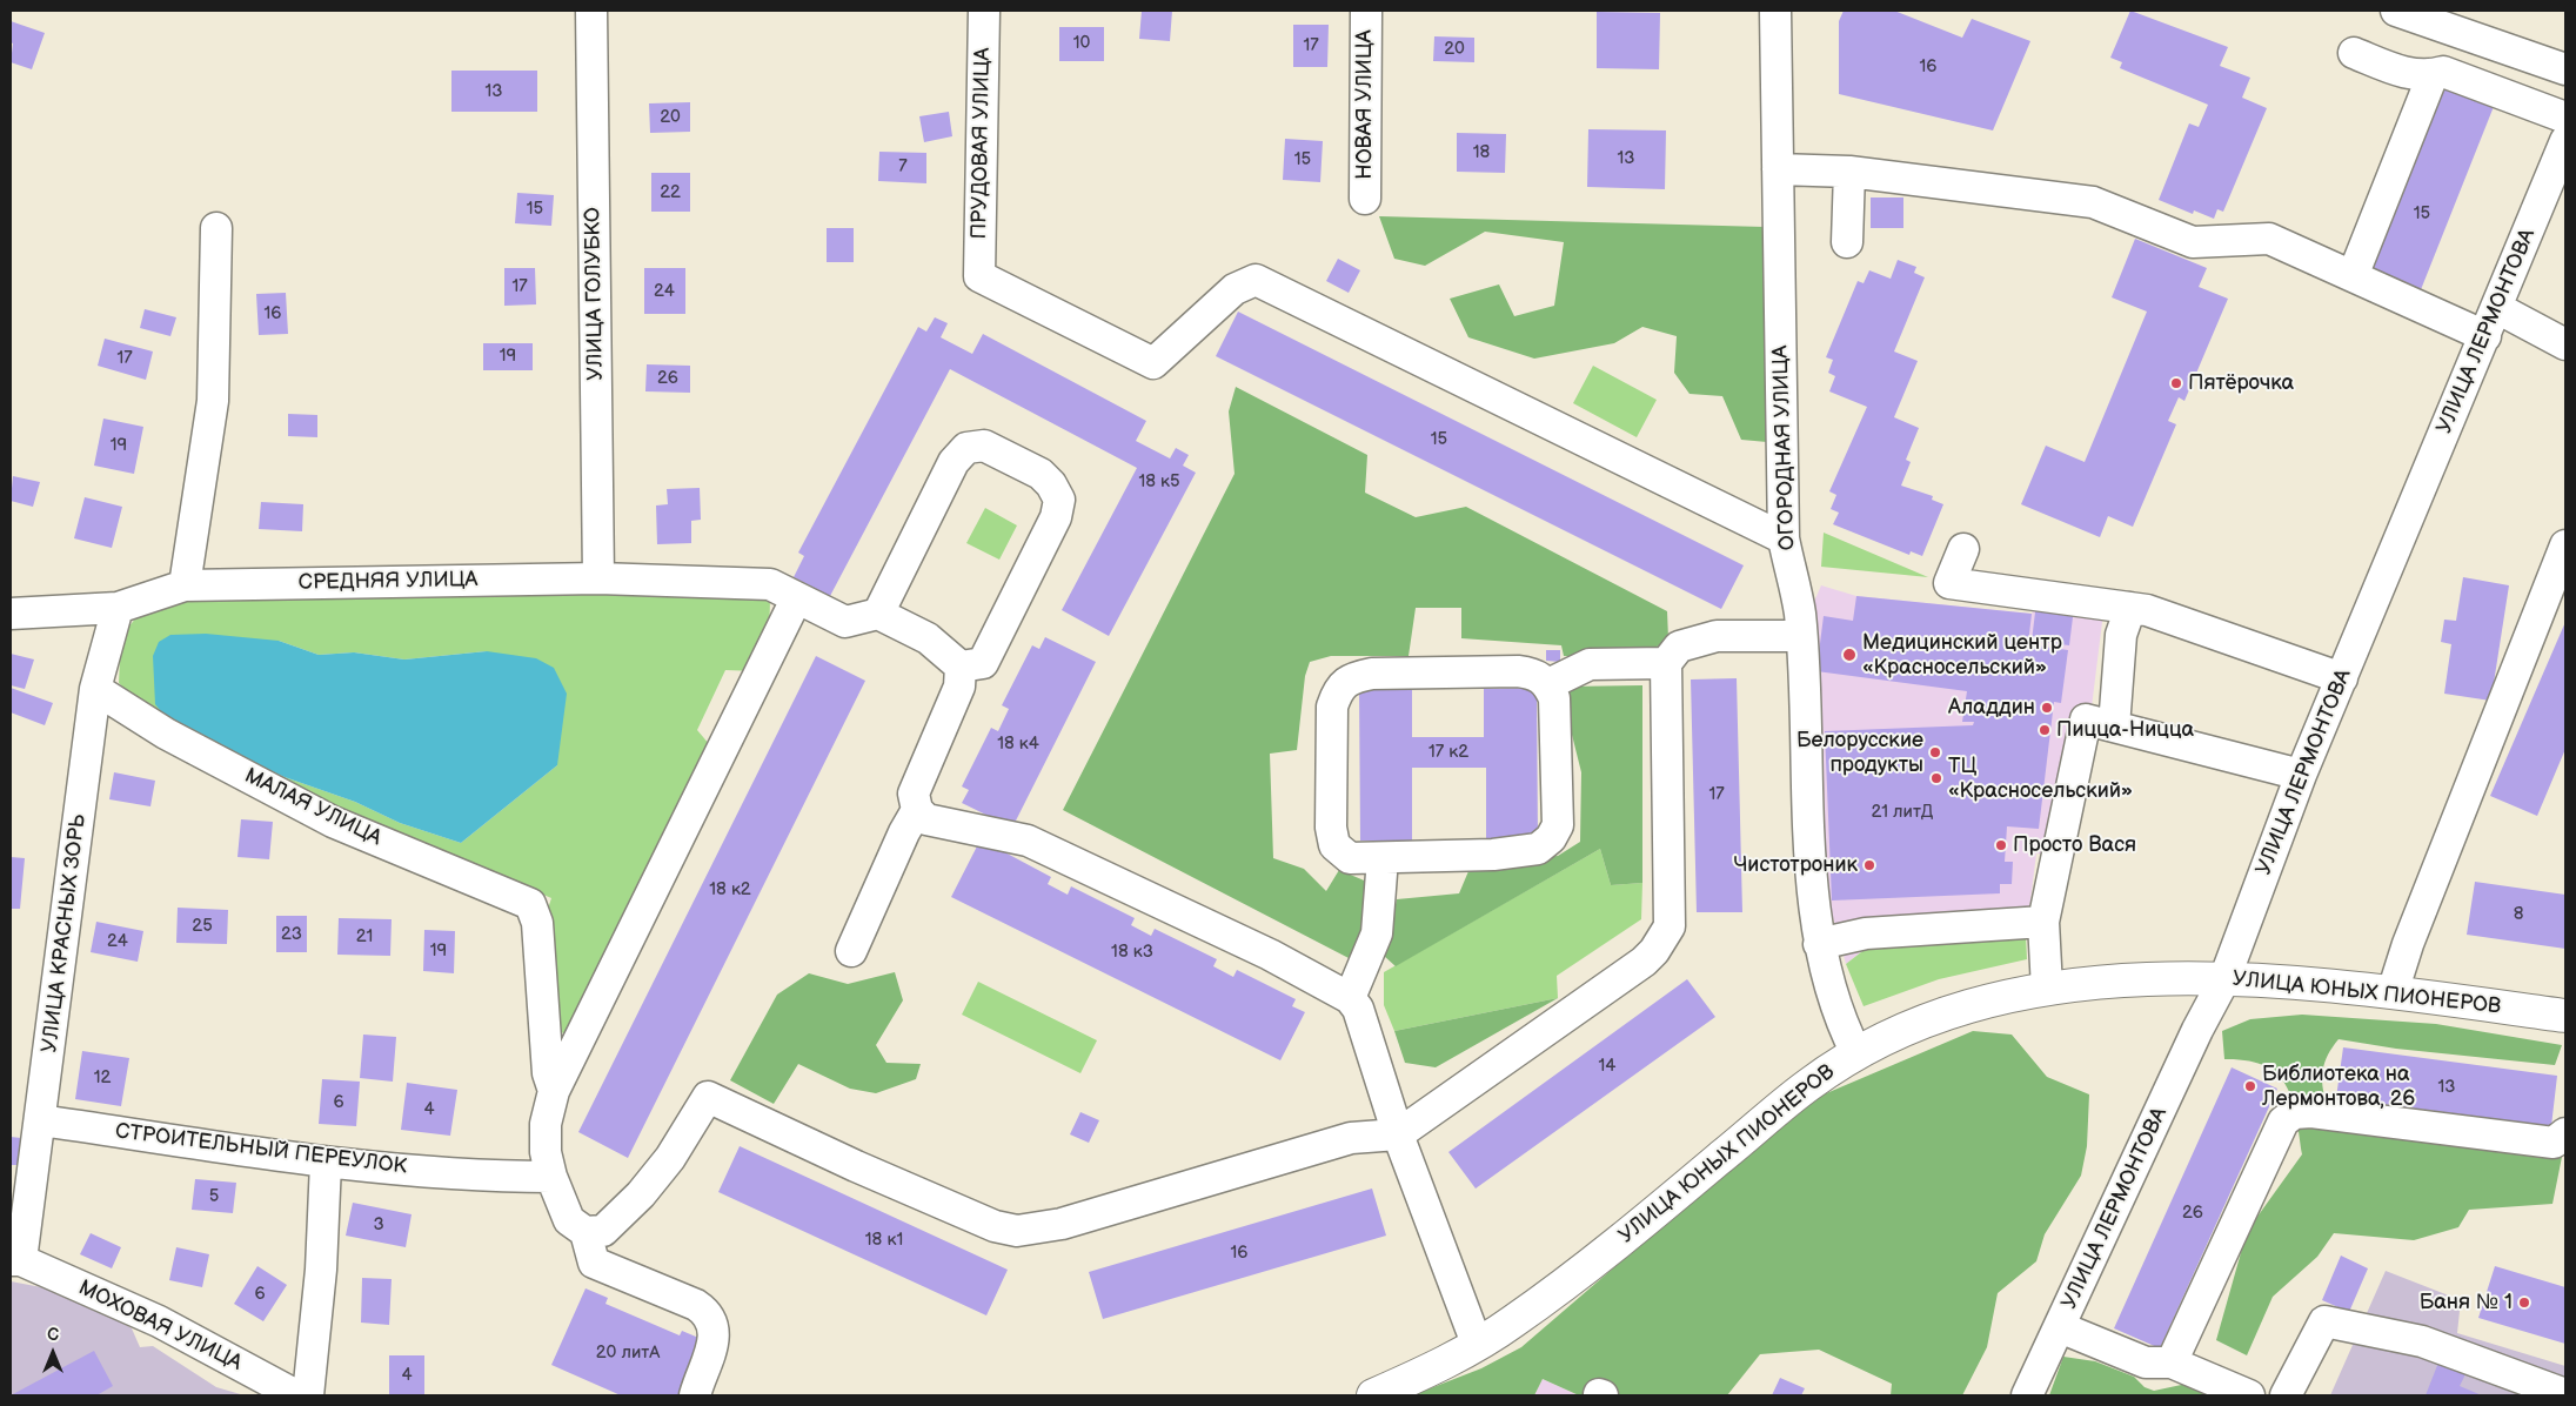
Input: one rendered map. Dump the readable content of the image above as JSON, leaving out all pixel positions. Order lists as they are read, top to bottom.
{
  "streets": {
    "main road": ["УЛИЦА ЮНЫХ ПИОНЕРОВ"],
    "street": [
      "НОВАЯ УЛИЦА",
      "ПРУДОВАЯ УЛИЦА",
      "УЛИЦА ГОЛУБКО",
      "УЛИЦА ЛЕРМОНТОВА",
      "ОГОРОДНАЯ УЛИЦА",
      "СРЕДНЯЯ УЛИЦА",
      "МАЛАЯ УЛИЦА",
      "УЛИЦА КРАСНЫХ ЗОРЬ",
      "СТРОИТЕЛЬНЫЙ ПЕРЕУЛОК",
      "МОХОВАЯ УЛИЦА"
    ]
  },
  "crossings": [
    ["ПРУДОВАЯ УЛИЦА", "ОГОРОДНАЯ УЛИЦА"],
    ["УЛИЦА ГОЛУБКО", "СРЕДНЯЯ УЛИЦА"],
    ["УЛИЦА ЛЕРМОНТОВА", "УЛИЦА ЮНЫХ ПИОНЕРОВ"],
    ["ОГОРОДНАЯ УЛИЦА", "УЛИЦА ЮНЫХ ПИОНЕРОВ"],
    ["СРЕДНЯЯ УЛИЦА", "УЛИЦА КРАСНЫХ ЗОРЬ"],
    ["МАЛАЯ УЛИЦА", "УЛИЦА КРАСНЫХ ЗОРЬ"],
    ["УЛИЦА КРАСНЫХ ЗОРЬ", "СТРОИТЕЛЬНЫЙ ПЕРЕУЛОК"],
    ["УЛИЦА КРАСНЫХ ЗОРЬ", "МОХОВАЯ УЛИЦА"]
  ],
  "places": [
    "Пятёрочка",
    "Медицинский центр «Красносельский»",
    "Аладдин",
    "Пицца-Ницца",
    "Белорусские продукты",
    "ТЦ «Красносельский»",
    "Просто Вася",
    "Чистотроник",
    "Библиотека на Лермонтова, 26",
    "Баня № 1"
  ],
  "house_numbers": [
    "10",
    "17",
    "20",
    "16",
    "13",
    "20",
    "18",
    "13",
    "15",
    "7",
    "22",
    "15",
    "15",
    "17",
    "24",
    "16",
    "19",
    "17",
    "26",
    "15",
    "19",
    "18 к5",
    "18 к4",
    "17 к2",
    "17",
    "21 литД",
    "18 к2",
    "8",
    "25",
    "23",
    "21",
    "24",
    "19",
    "18 к3",
    "14",
    "12",
    "13",
    "6",
    "4",
    "5",
    "26",
    "3",
    "18 к1",
    "16",
    "6",
    "20 литА",
    "4"
  ],
  "north": "top"
}
